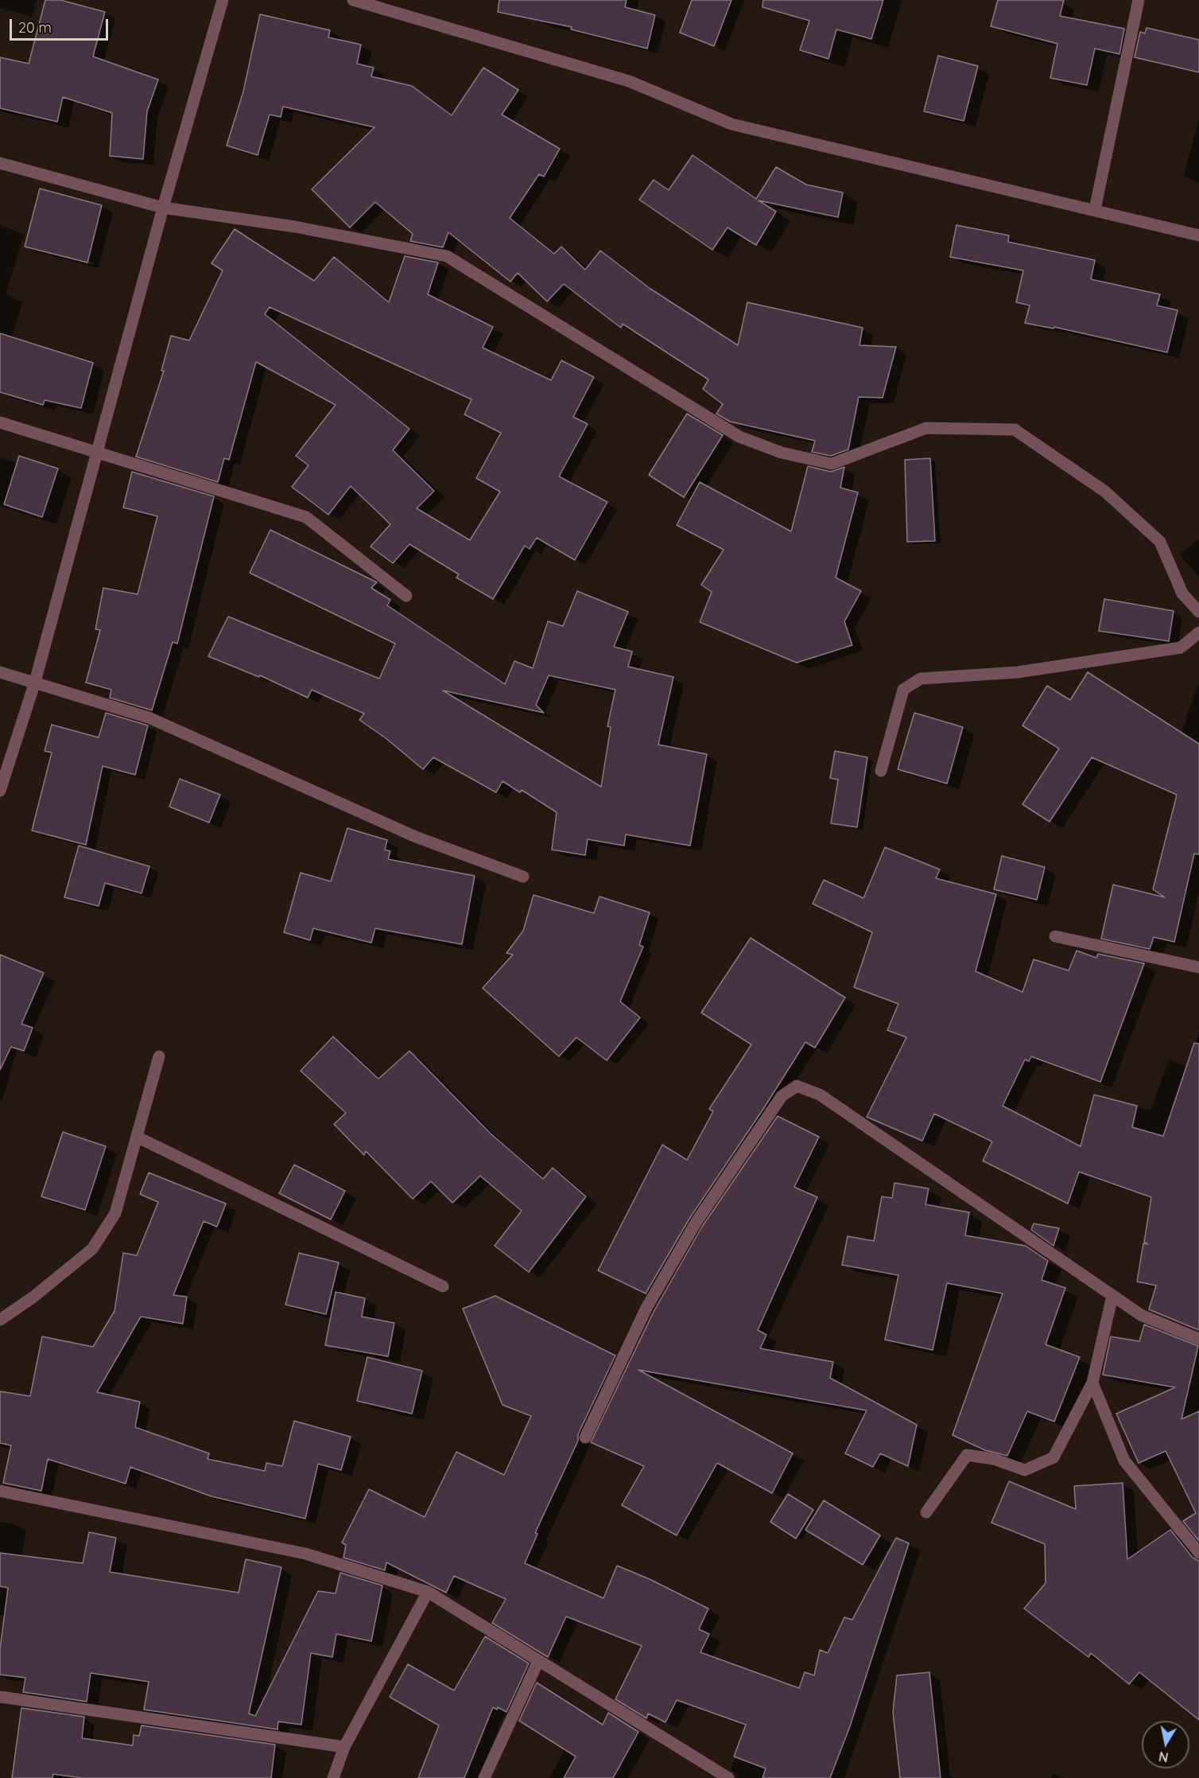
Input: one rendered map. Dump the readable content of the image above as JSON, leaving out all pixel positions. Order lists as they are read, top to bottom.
{
  "scale_bar": "20 m",
  "north": "bottom"
}
